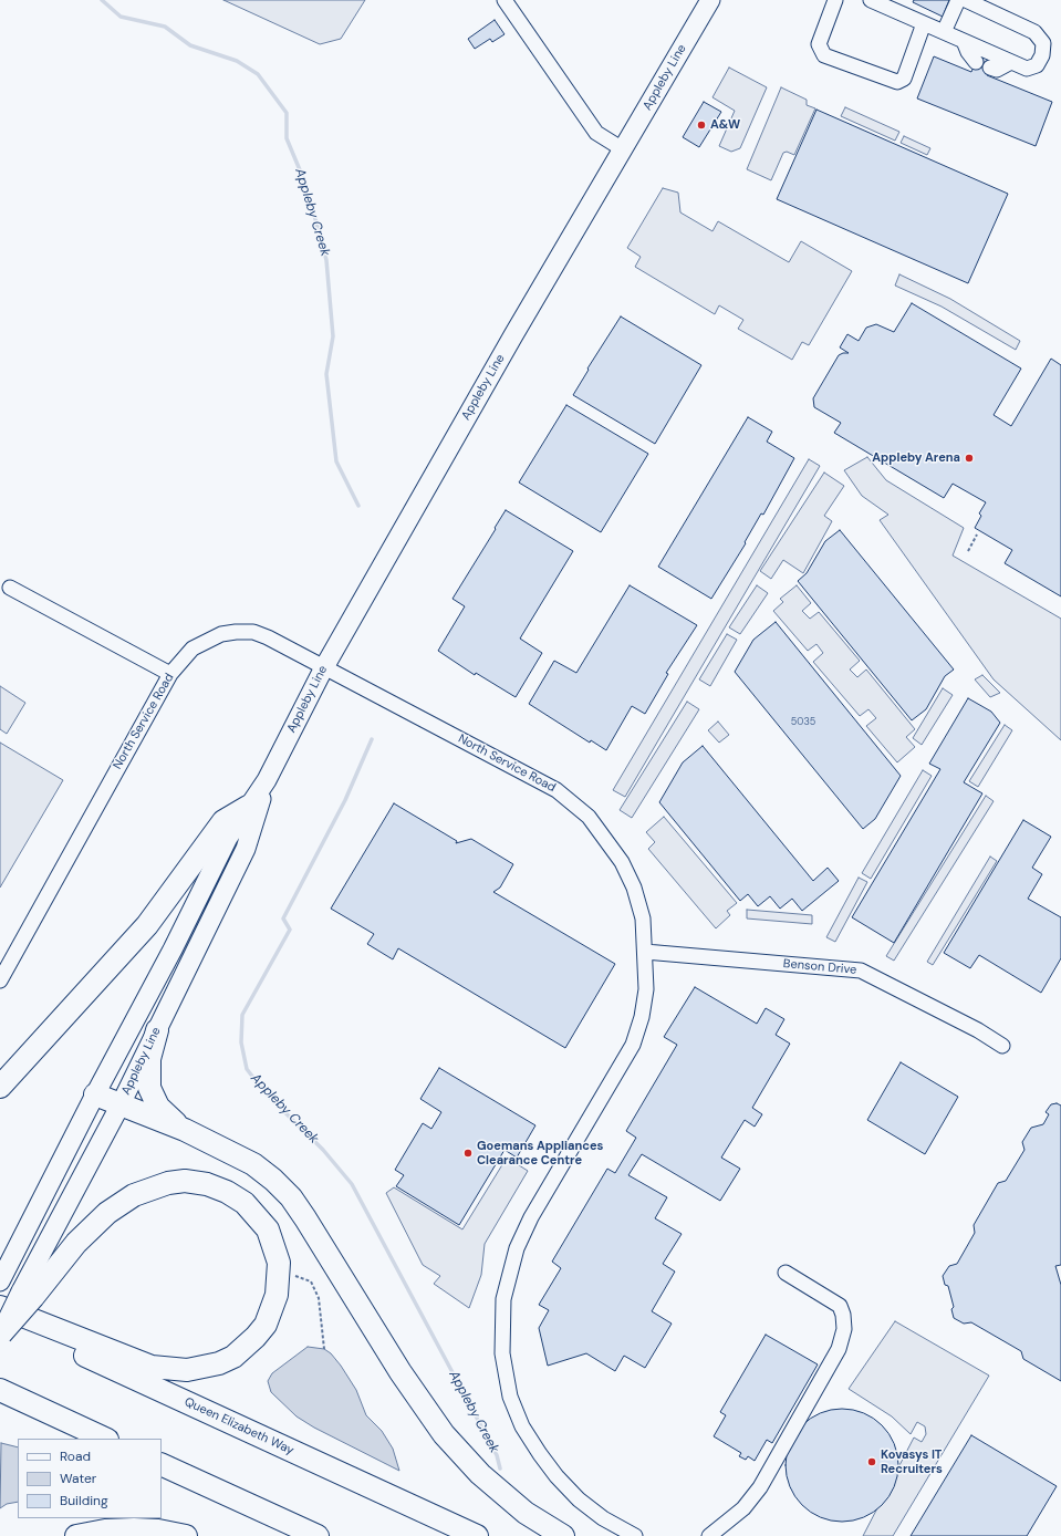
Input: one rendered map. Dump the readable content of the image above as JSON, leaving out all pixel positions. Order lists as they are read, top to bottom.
{
  "streets": {
    "highway": ["Queen Elizabeth Way"],
    "main road": ["Appleby Line"],
    "street": ["North Service Road", "Benson Drive"]
  },
  "crossings": [
    ["Appleby Line", "North Service Road"],
    ["North Service Road", "Benson Drive"]
  ],
  "water": ["Appleby Creek"],
  "places": [
    "A&W",
    "Appleby Arena",
    "Goemans Appliances Clearance Centre",
    "Kovasys IT Recruiters"
  ],
  "house_numbers": ["5035"],
  "legend": ["Road", "Water", "Building"]
}
